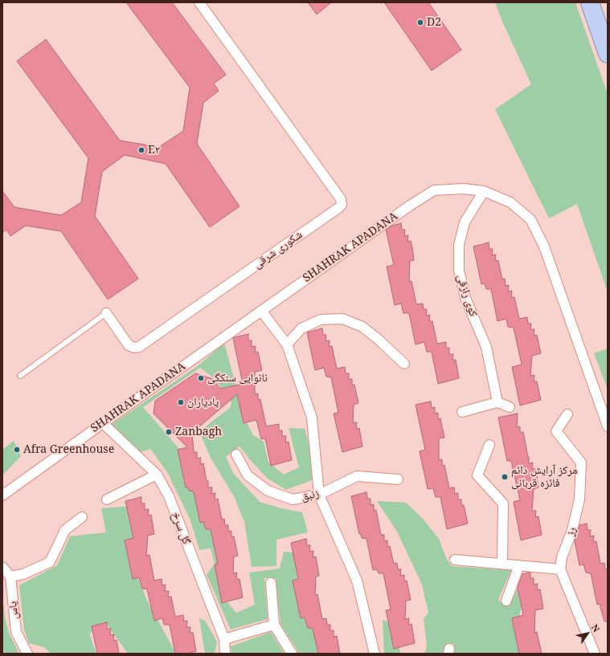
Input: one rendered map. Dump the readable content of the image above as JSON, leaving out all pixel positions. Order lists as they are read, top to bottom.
{
  "streets": {
    "street": [
      "SHAHRAK APADANA",
      "شکوری شرقی",
      "کوی رازقی",
      "زنبق",
      "گل سرخ",
      "رز",
      "یاس"
    ]
  },
  "crossings": [
    ["SHAHRAK APADANA", "کوی رازقی"],
    ["SHAHRAK APADANA", "گل سرخ"]
  ],
  "places": [
    "D2",
    "E۲",
    "نانوایی سنکگی",
    "یادیاران",
    "Zanbagh",
    "Afra Greenhouse",
    "مرکز آرایش دائم فائزه قربانی"
  ],
  "north": "top right"
}
